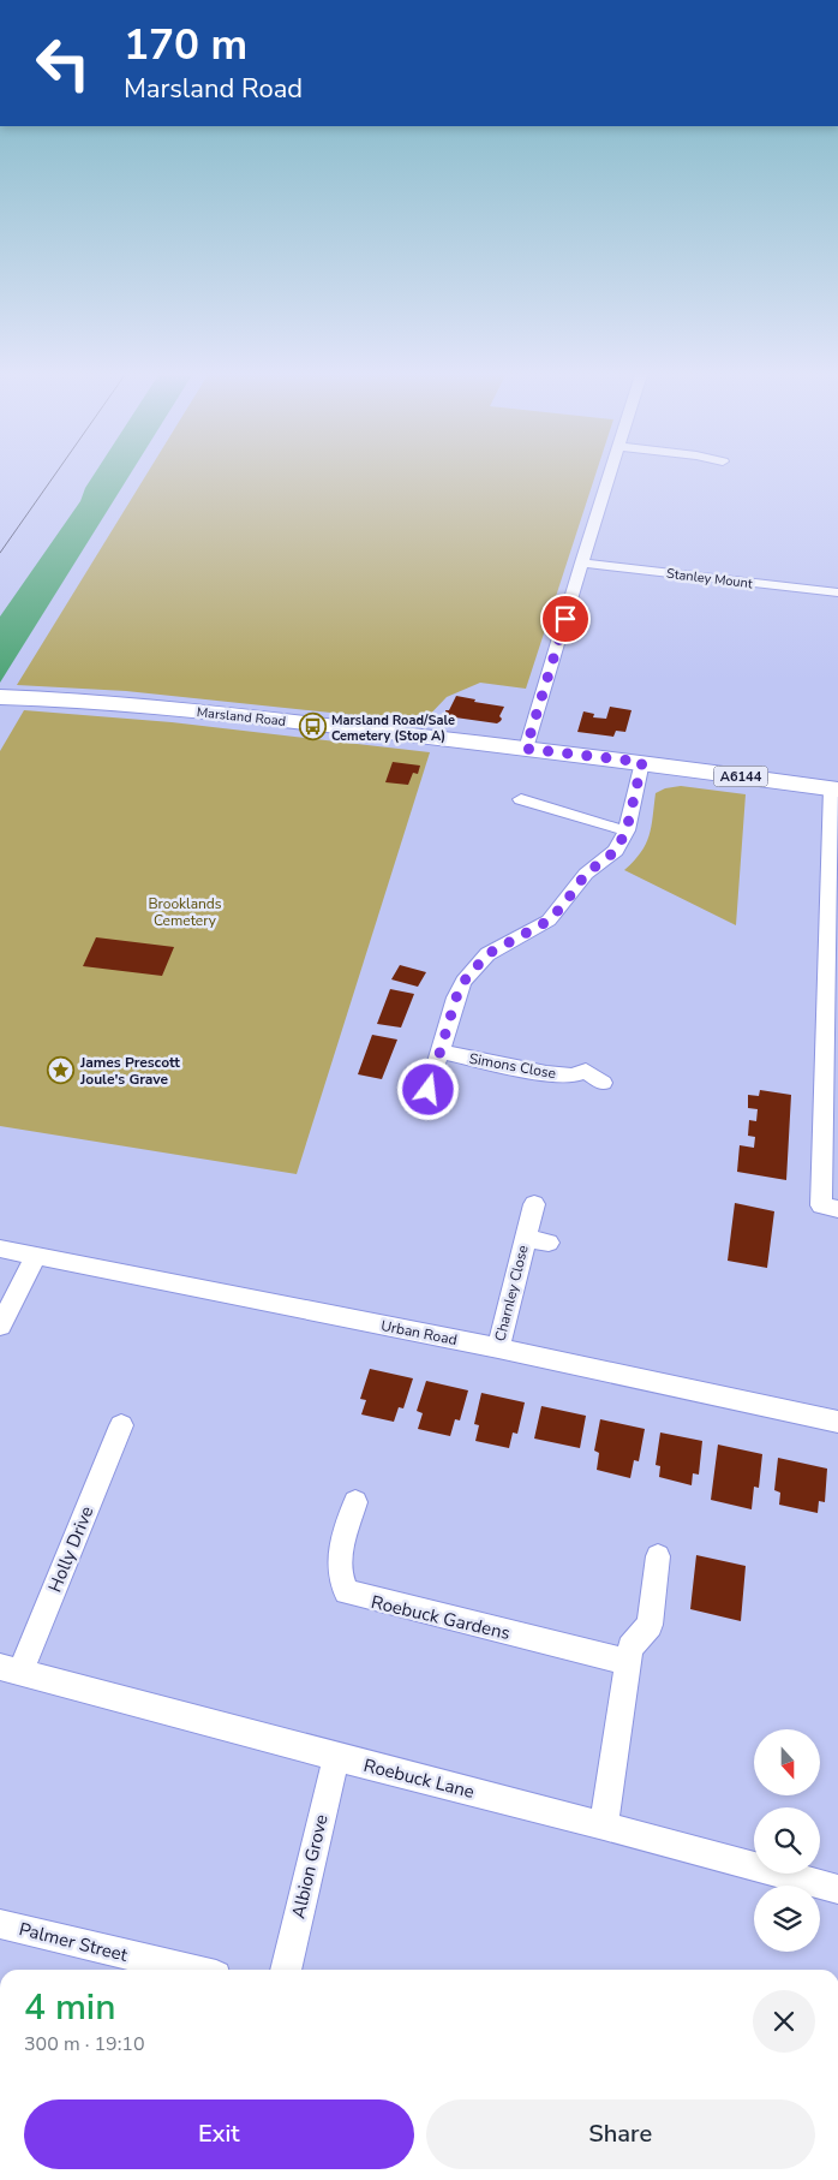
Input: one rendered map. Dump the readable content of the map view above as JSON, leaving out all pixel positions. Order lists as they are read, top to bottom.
{
  "streets": {
    "main road": ["Marsland Road", "A6144"],
    "street": [
      "Stanley Mount",
      "Simons Close",
      "Charnley Close",
      "Urban Road",
      "Holly Drive",
      "Roebuck Gardens",
      "Roebuck Lane",
      "Albion Grove",
      "Palmer Street"
    ]
  },
  "crossings": [
    ["Charnley Close", "Urban Road"],
    ["Holly Drive", "Roebuck Lane"],
    ["Roebuck Lane", "Albion Grove"]
  ],
  "parks": ["Brooklands Cemetery"],
  "places": {
    "bus stop": ["Marsland Road/Sale Cemetery (Stop A)"],
    "place": ["James Prescott Joule's Grave"]
  },
  "north": "bottom",
  "page": {
    "turn": ["170 m", "Marsland Road"],
    "heading": ["4 min", "300 m · 19:10"],
    "buttons": ["Exit", "Share"]
  }
}
